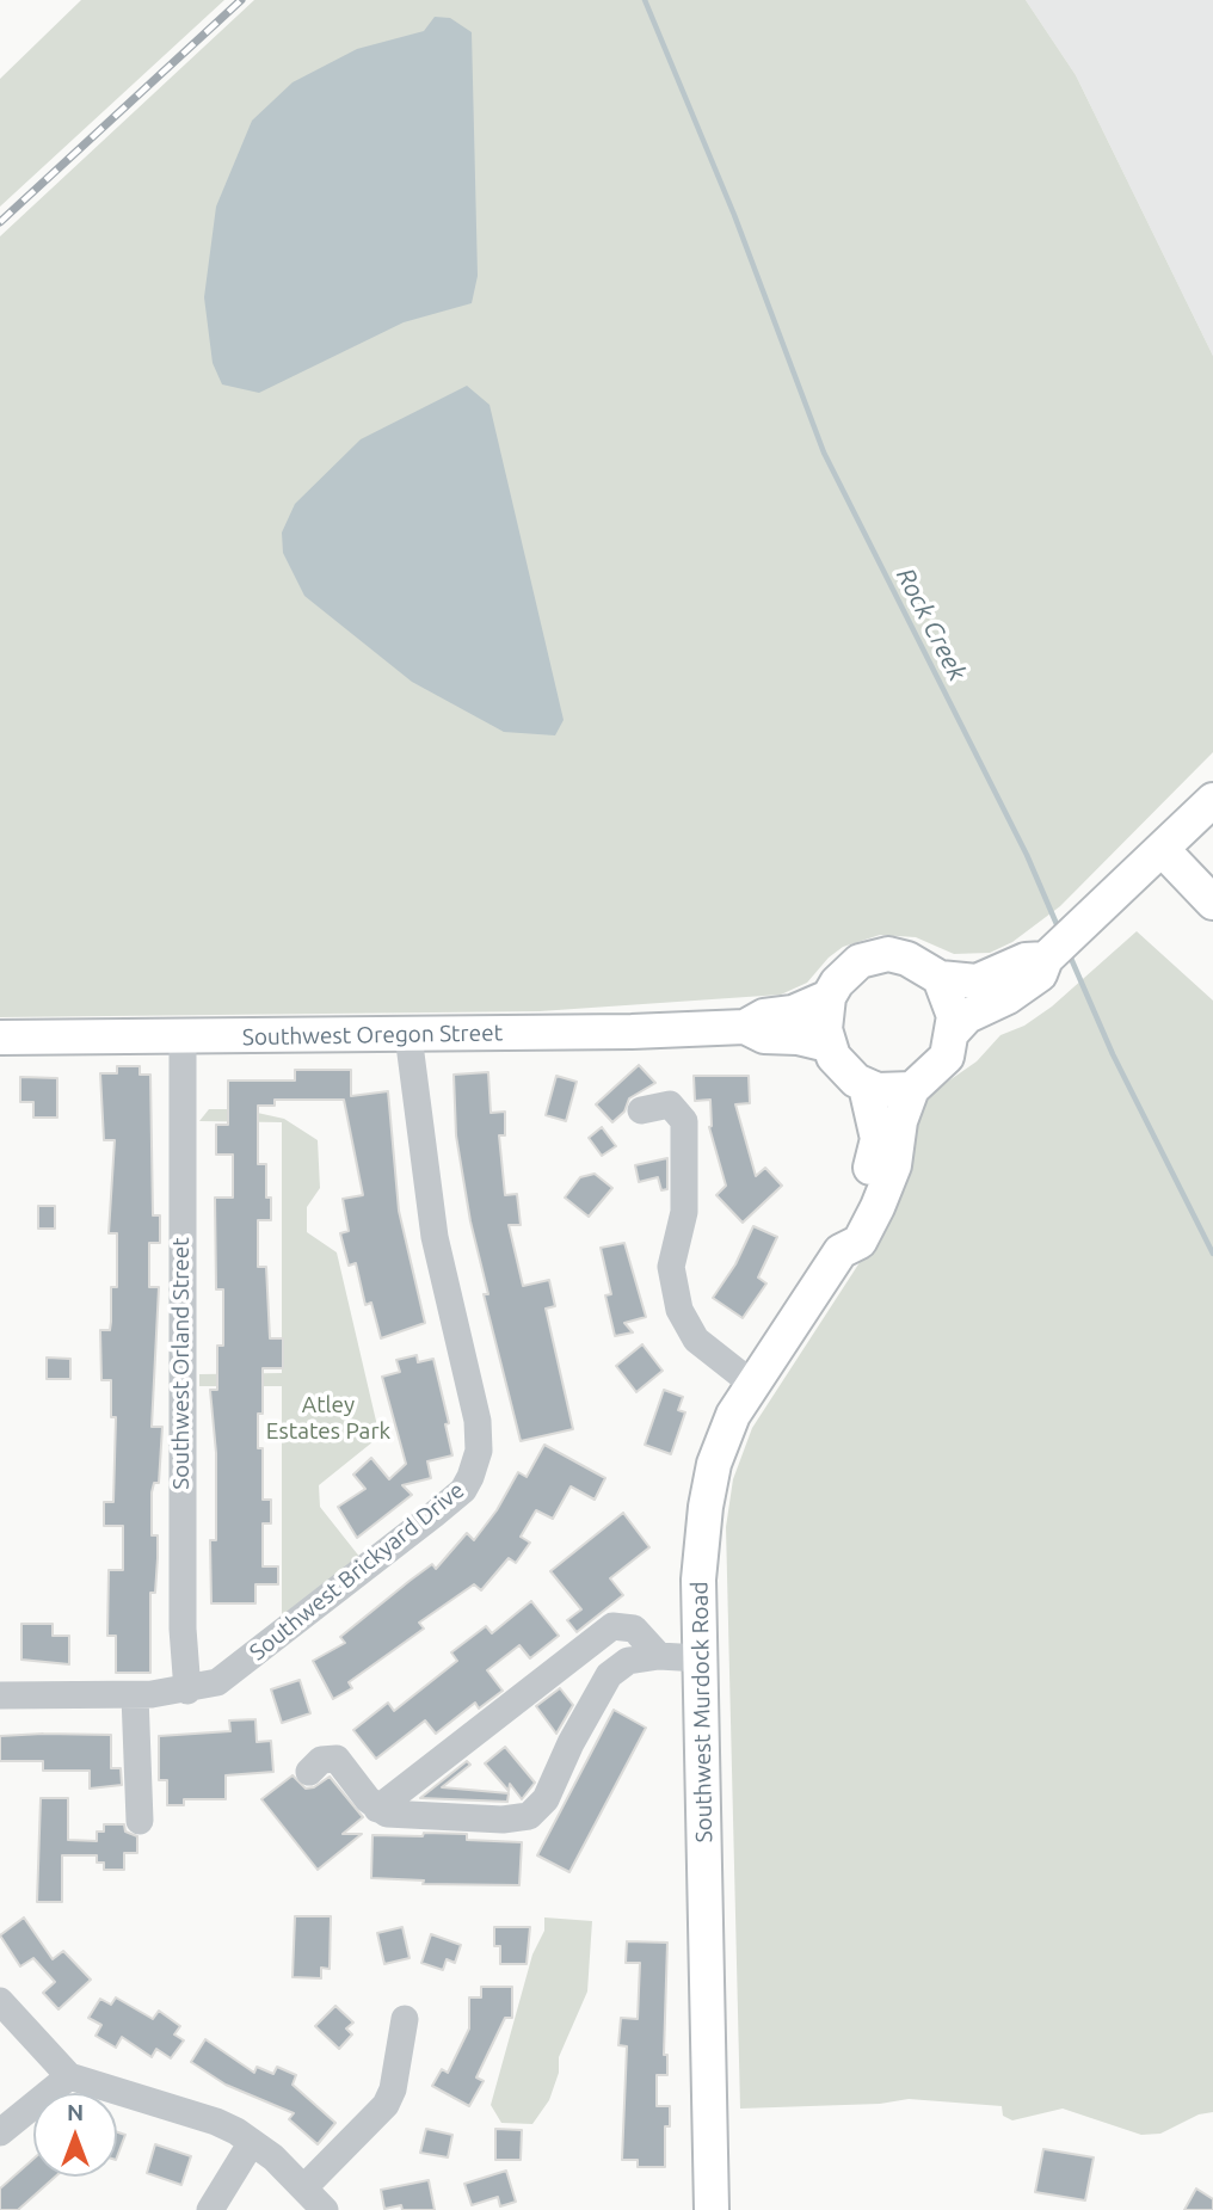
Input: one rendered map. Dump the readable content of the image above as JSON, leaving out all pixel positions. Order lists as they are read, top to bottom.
{
  "streets": {
    "main road": ["Southwest Oregon Street", "Southwest Murdock Road"],
    "street": ["Southwest Orland Street", "Southwest Brickyard Drive"]
  },
  "crossings": [
    ["Southwest Oregon Street", "Southwest Orland Street"],
    ["Southwest Oregon Street", "Southwest Brickyard Drive"],
    ["Southwest Oregon Street", "Southwest Murdock Road"],
    ["Southwest Orland Street", "Southwest Brickyard Drive"]
  ],
  "water": ["Rock Creek"],
  "parks": ["Atley Estates Park"],
  "north": "top"
}
